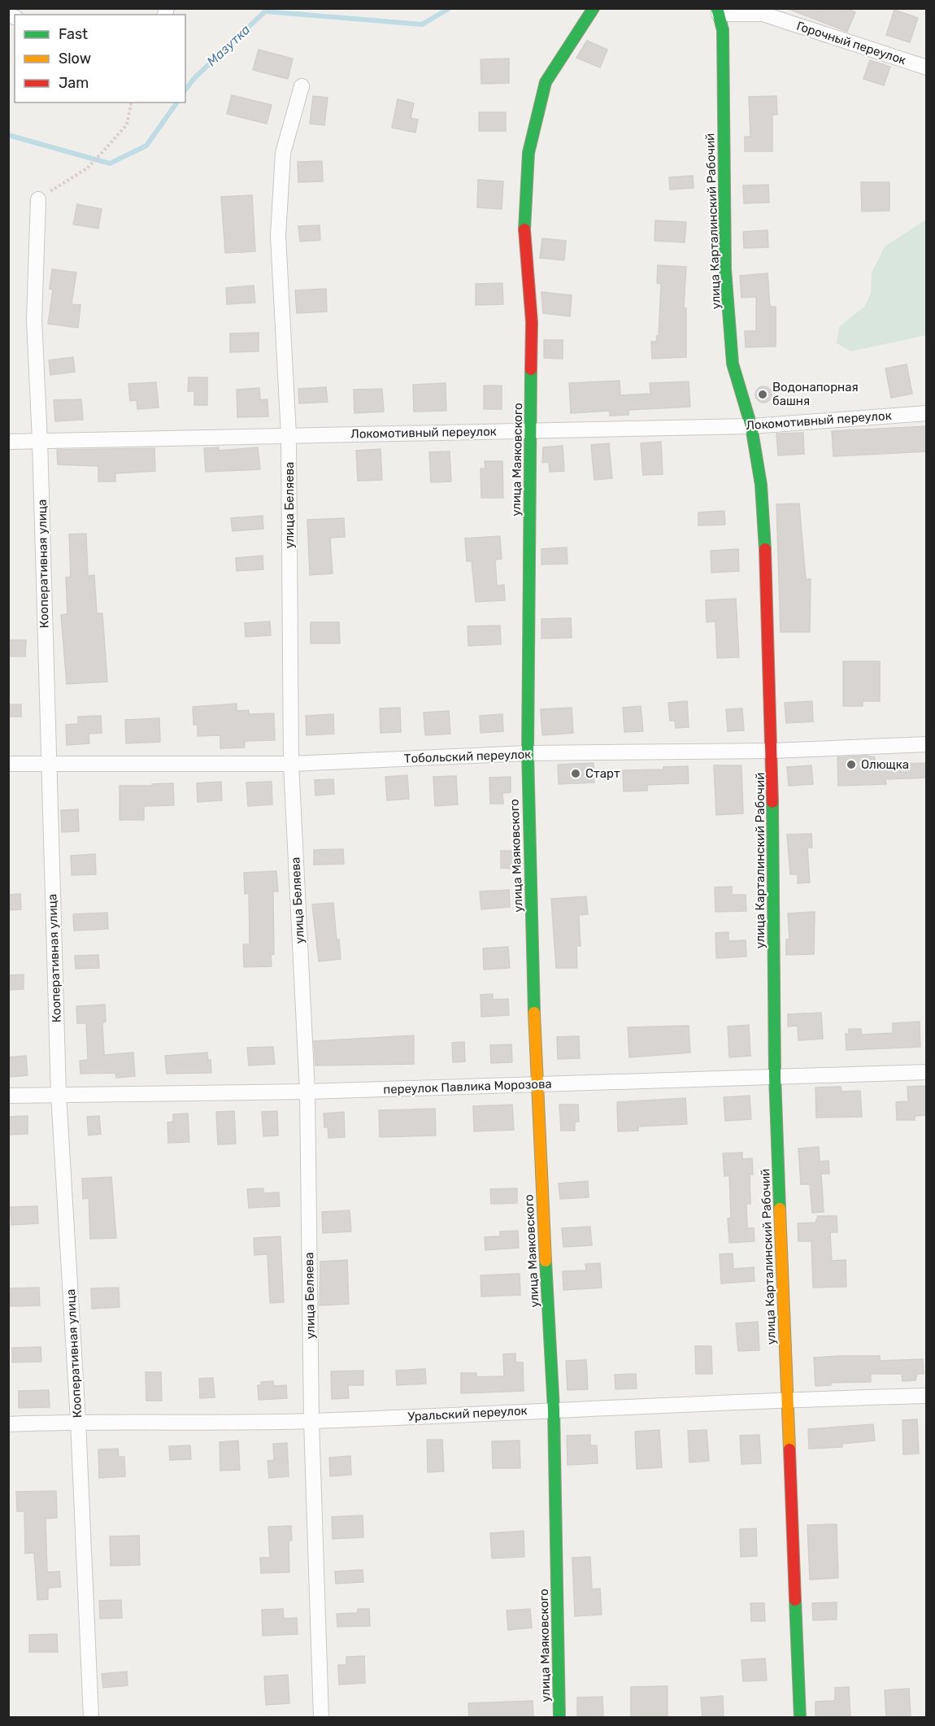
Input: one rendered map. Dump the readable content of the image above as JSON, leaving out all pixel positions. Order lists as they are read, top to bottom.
{
  "streets": {
    "street": [
      "Горочный переулок",
      "улица Карталинский Рабочий",
      "Локомотивный переулок",
      "улица Маяковского",
      "улица Беляева",
      "Кооперативная улица",
      "Тобольский переулок",
      "переулок Павлика Морозова",
      "Уральский переулок"
    ]
  },
  "crossings": [
    ["Горочный переулок", "улица Карталинский Рабочий"],
    ["улица Карталинский Рабочий", "Локомотивный переулок"],
    ["улица Карталинский Рабочий", "Тобольский переулок"],
    ["улица Карталинский Рабочий", "переулок Павлика Морозова"],
    ["улица Карталинский Рабочий", "Уральский переулок"],
    ["Локомотивный переулок", "улица Маяковского"],
    ["Локомотивный переулок", "улица Беляева"],
    ["Локомотивный переулок", "Кооперативная улица"],
    ["улица Маяковского", "Тобольский переулок"],
    ["улица Маяковского", "переулок Павлика Морозова"],
    ["улица Маяковского", "Уральский переулок"],
    ["улица Беляева", "Тобольский переулок"],
    ["улица Беляева", "переулок Павлика Морозова"],
    ["улица Беляева", "Уральский переулок"],
    ["Кооперативная улица", "Тобольский переулок"],
    ["Кооперативная улица", "переулок Павлика Морозова"],
    ["Кооперативная улица", "Уральский переулок"]
  ],
  "water": ["Мазутка"],
  "places": ["Водонапорная башня", "Олющка", "Старт"],
  "legend": ["Fast", "Slow", "Jam"]
}
